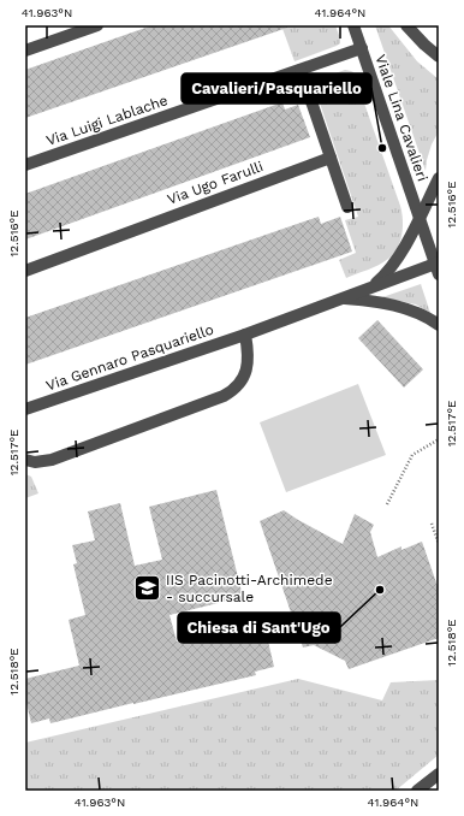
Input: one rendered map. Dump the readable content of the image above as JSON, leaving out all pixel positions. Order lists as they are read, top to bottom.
{
  "streets": {
    "street": [
      "Viale Lina Cavalieri",
      "Via Luigi Lablache",
      "Via Ugo Farulli",
      "Via Gennaro Pasquariello"
    ]
  },
  "crossings": [
    ["Viale Lina Cavalieri", "Via Luigi Lablache"],
    ["Viale Lina Cavalieri", "Via Gennaro Pasquariello"]
  ],
  "places": {
    "other": ["Cavalieri/Pasquariello", "Chiesa di Sant'Ugo"],
    "school or university": ["IIS Pacinotti-Archimede - succursale"]
  },
  "coordinates": [
    "41.963°N",
    "41.964°N",
    "12.516°E",
    "12.517°E",
    "12.518°E"
  ]
}
